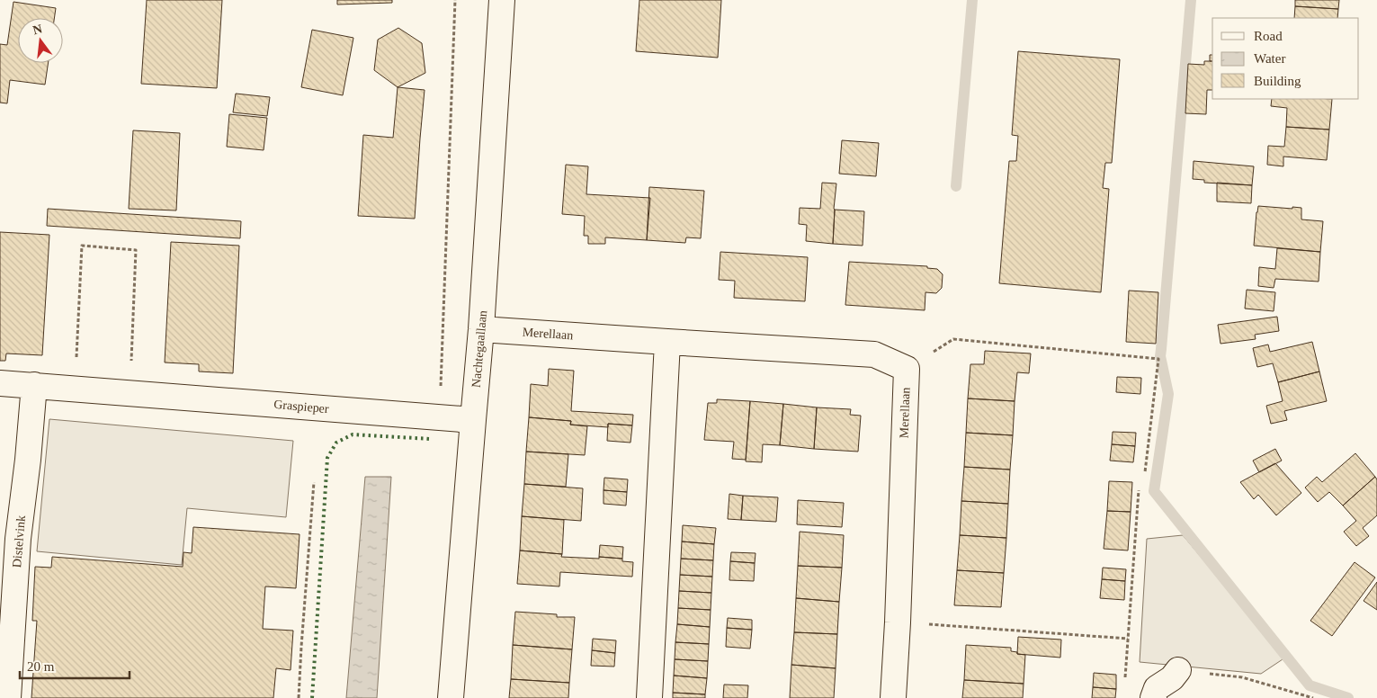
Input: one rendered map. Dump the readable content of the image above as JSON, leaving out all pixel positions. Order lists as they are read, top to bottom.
{
  "streets": {
    "street": [
      "Merellaan",
      "Nachtegaallaan",
      "Graspieper",
      "Distelvink"
    ]
  },
  "crossings": [
    ["Merellaan", "Nachtegaallaan"],
    ["Nachtegaallaan", "Graspieper"],
    ["Graspieper", "Distelvink"]
  ],
  "legend": ["Road", "Water", "Building"],
  "scale_bar": "20 m",
  "north": "top"
}
